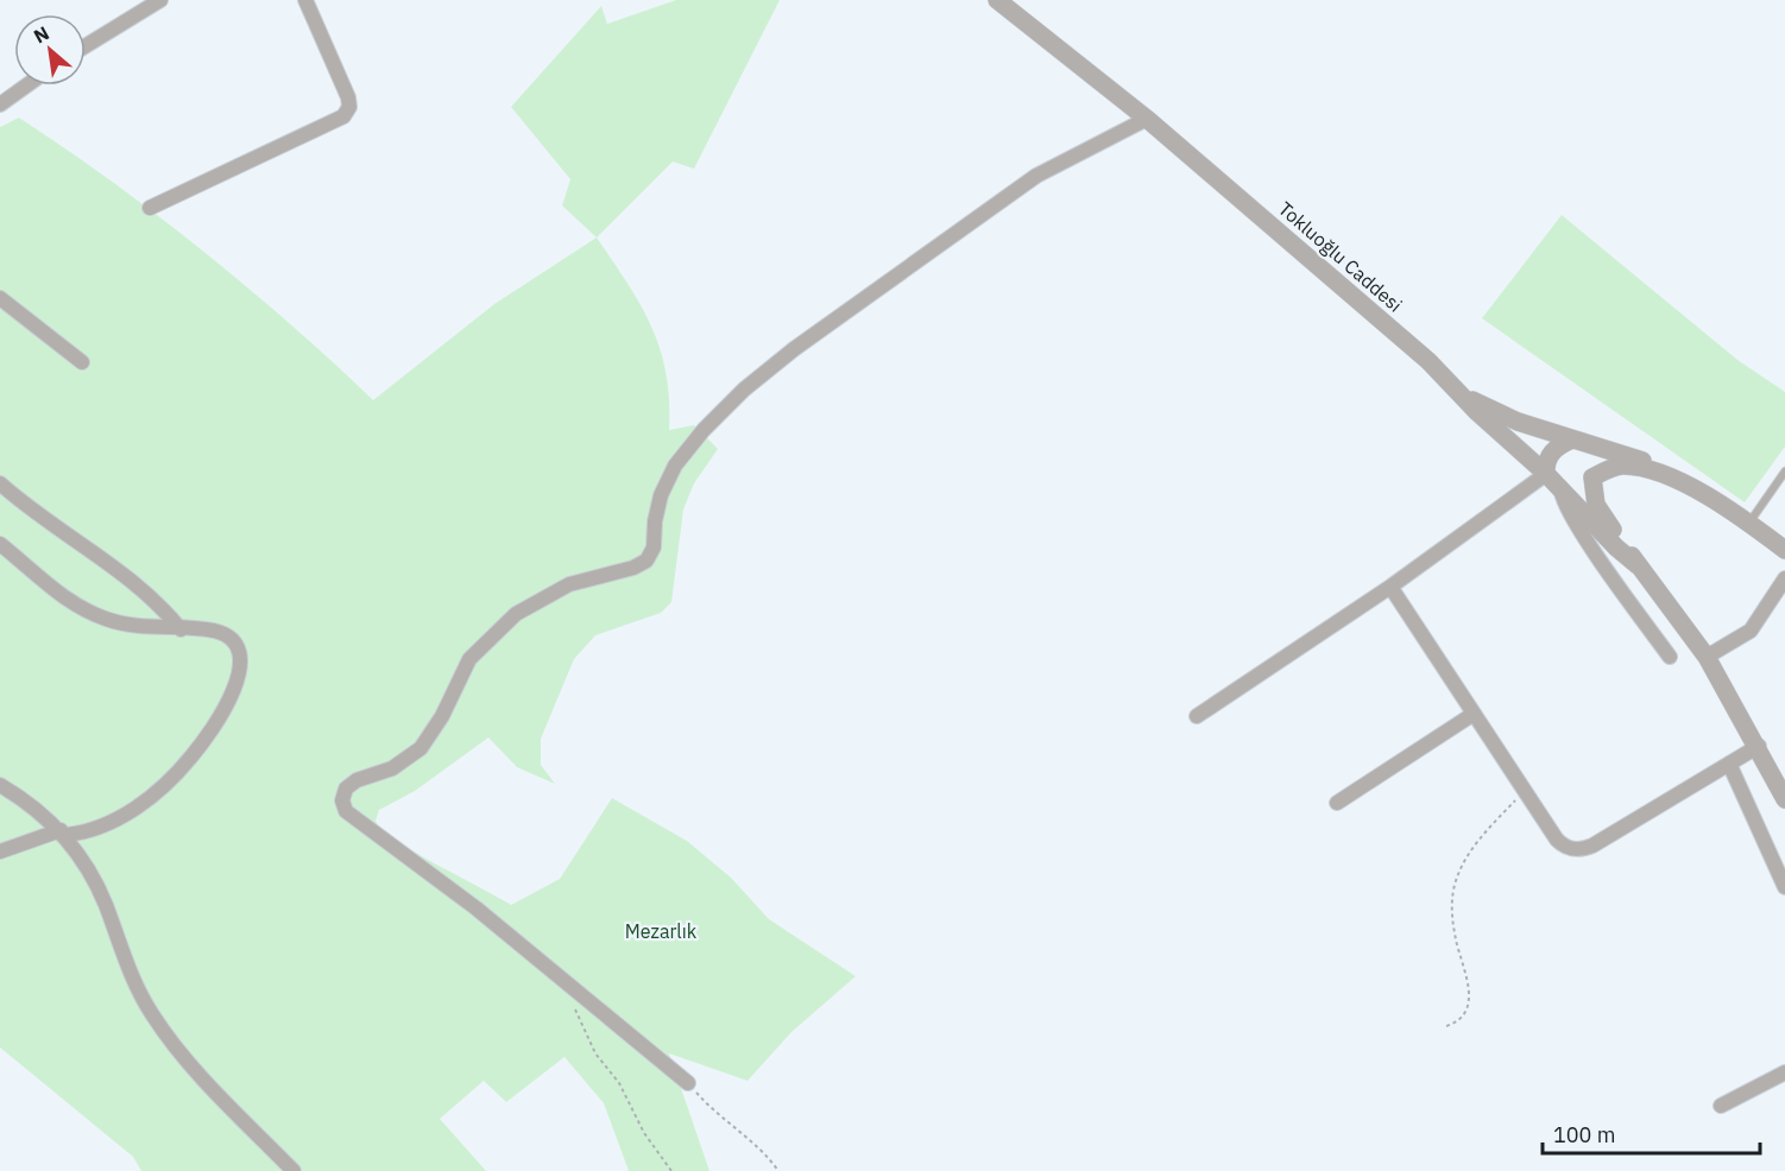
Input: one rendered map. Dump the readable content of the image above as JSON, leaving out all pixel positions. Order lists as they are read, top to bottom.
{
  "streets": {
    "street": ["Tokluoğlu Caddesi"]
  },
  "parks": ["Mezarlık"],
  "scale_bar": "100 m",
  "north": "top left"
}
